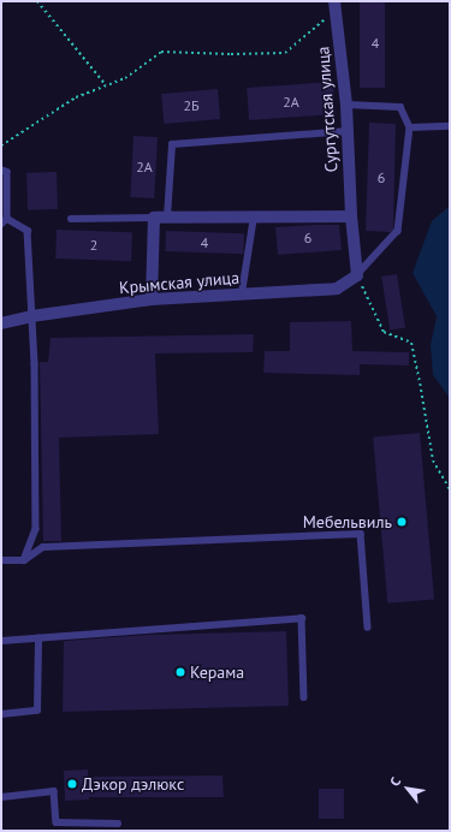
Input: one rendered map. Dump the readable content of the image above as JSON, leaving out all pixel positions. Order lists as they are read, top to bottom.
{
  "streets": {
    "street": ["Сургутская улица", "Крымская улица"]
  },
  "crossings": [
    ["Сургутская улица", "Крымская улица"]
  ],
  "places": ["Мебельвиль", "Керама", "Дэкор дэлюкс"],
  "house_numbers": [
    "4",
    "2А",
    "2Б",
    "2А",
    "6",
    "6",
    "4",
    "2"
  ],
  "north": "top left"
}
